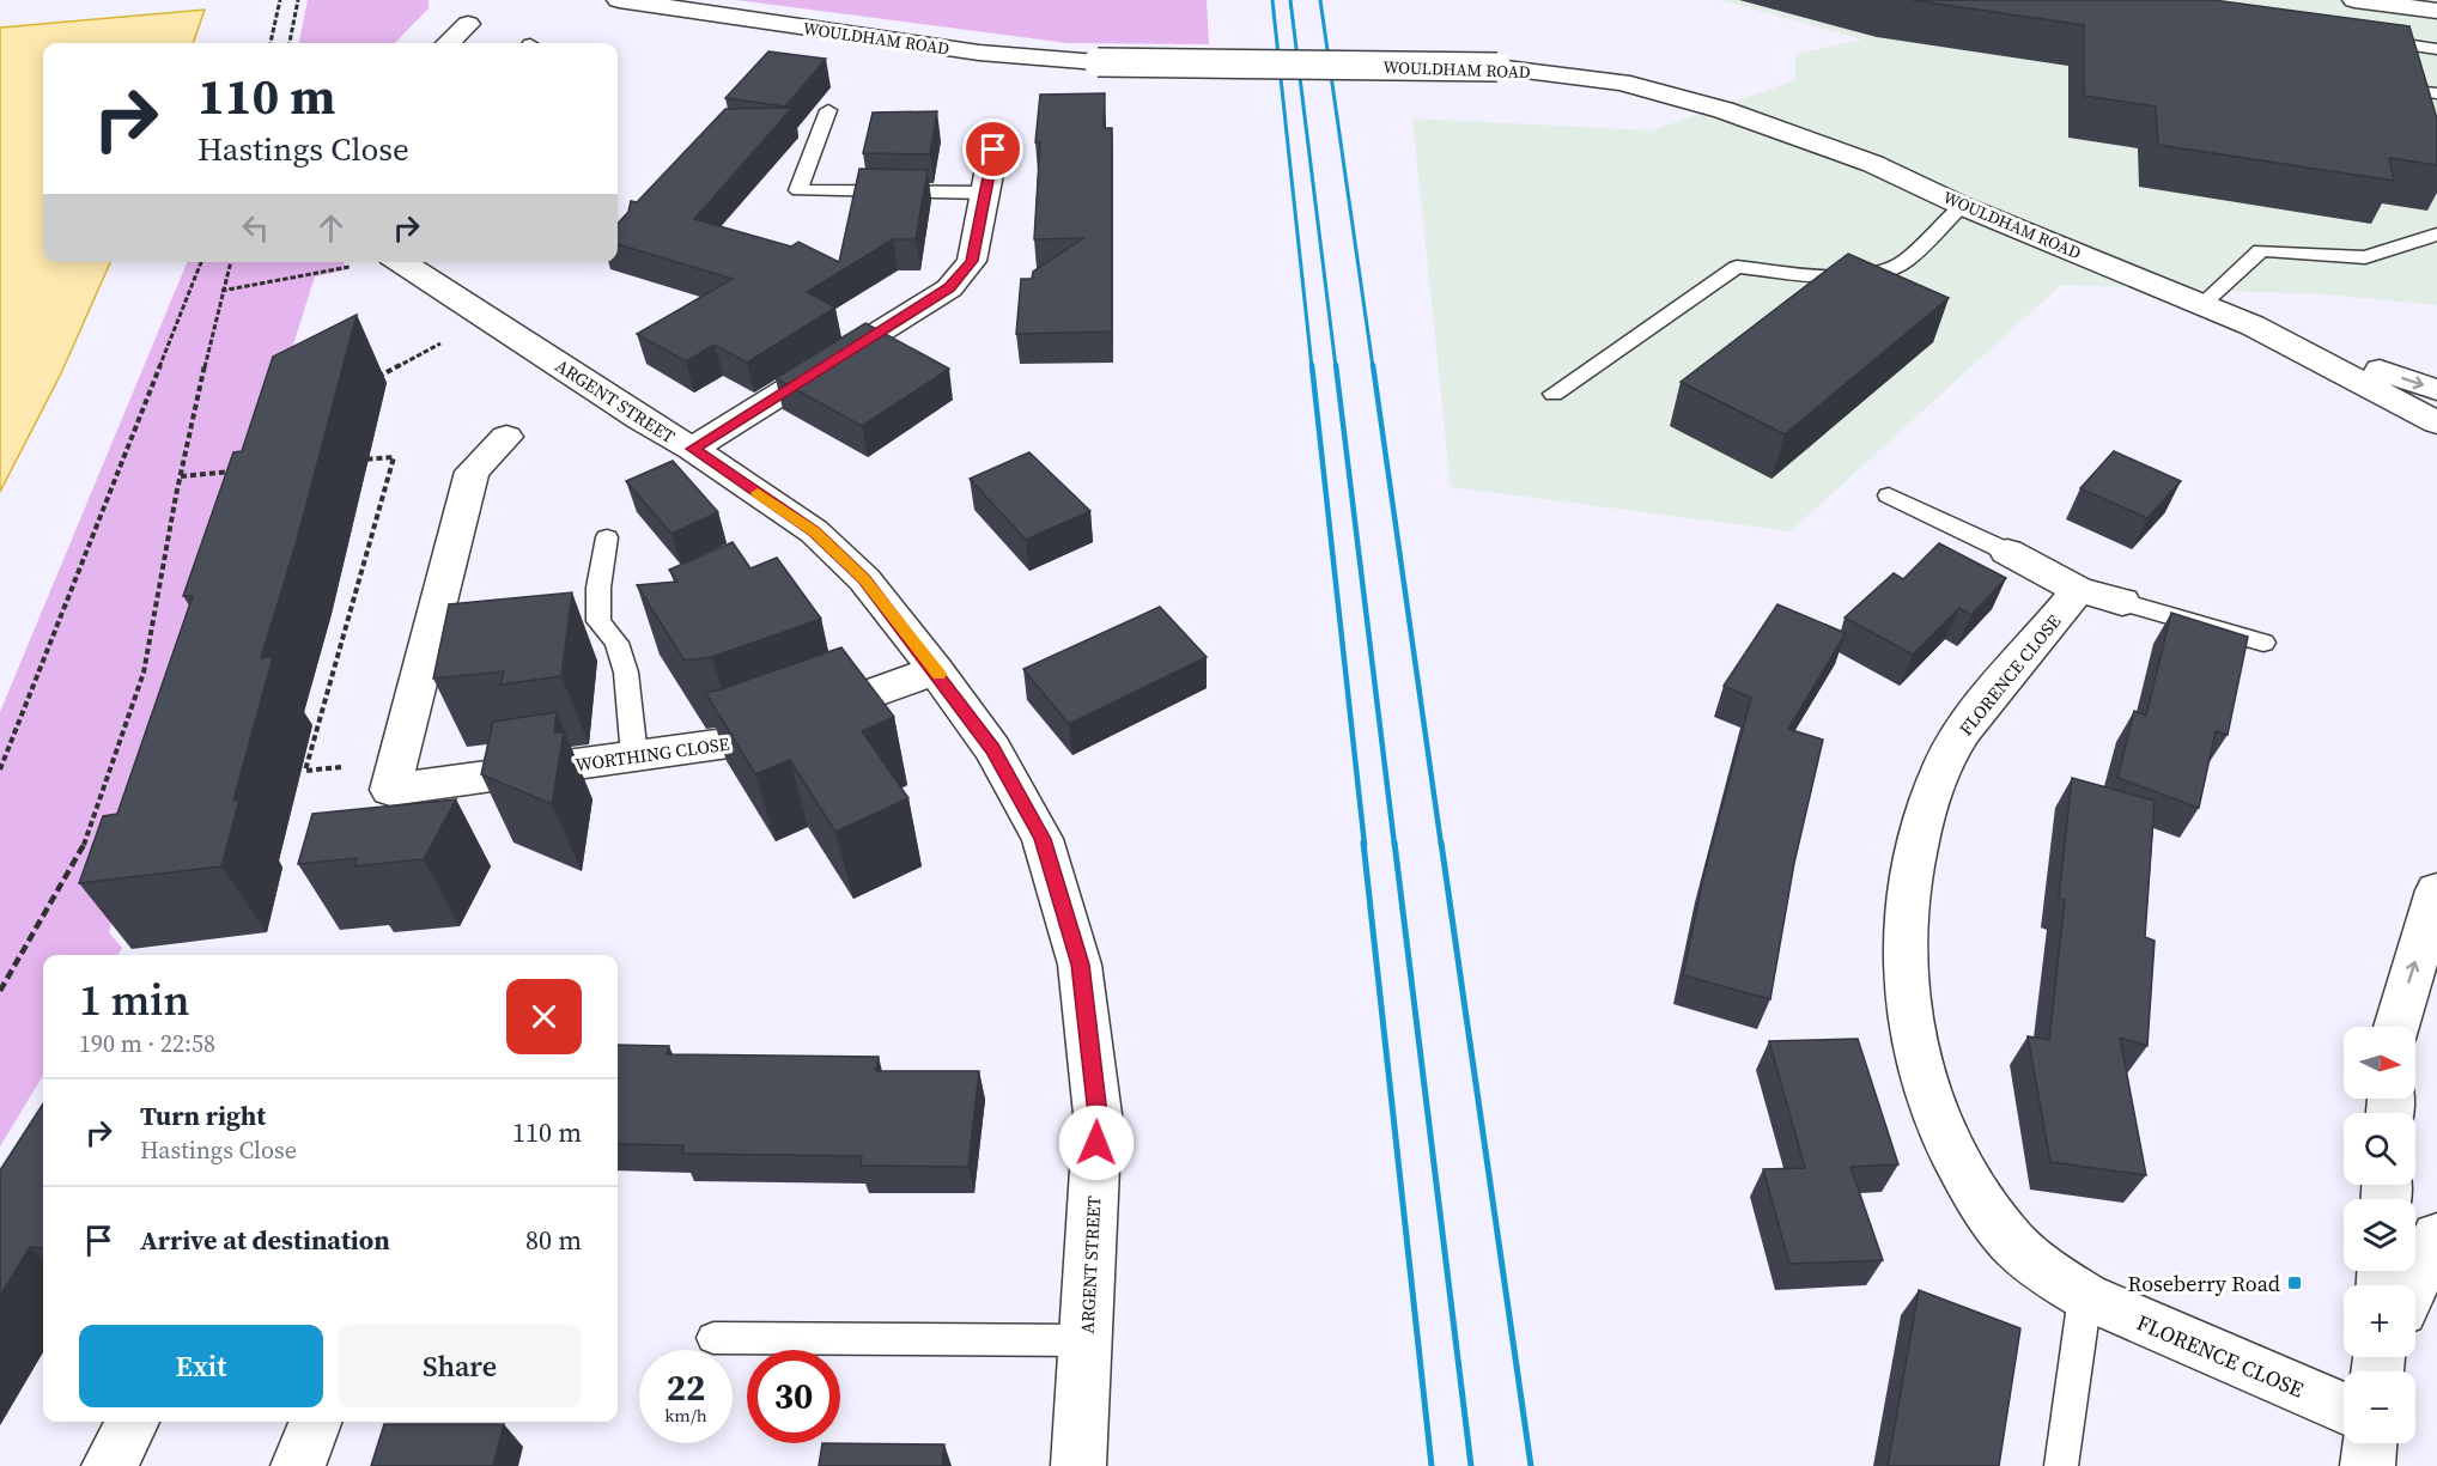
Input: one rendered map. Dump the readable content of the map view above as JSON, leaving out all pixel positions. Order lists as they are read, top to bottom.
{
  "streets": {
    "street": [
      "WOULDHAM ROAD",
      "ARGENT STREET",
      "FLORENCE CLOSE",
      "WORTHING CLOSE"
    ]
  },
  "crossings": [
    ["ARGENT STREET", "WORTHING CLOSE"]
  ],
  "places": {
    "transit": ["Roseberry Road"]
  },
  "north": "right",
  "page": {
    "turn": ["110 m", "Hastings Close"],
    "heading": ["1 min", "190 m · 22:58"],
    "map_buttons": ["+", "−"],
    "list": [
      {
        "name": "Turn right",
        "note": "Hastings Close",
        "value": "110 m"
      },
      {
        "name": "Arrive at destination",
        "value": "80 m"
      }
    ],
    "buttons": ["Exit", "Share"],
    "speed": "22 km/h",
    "limit": "30"
  }
}
